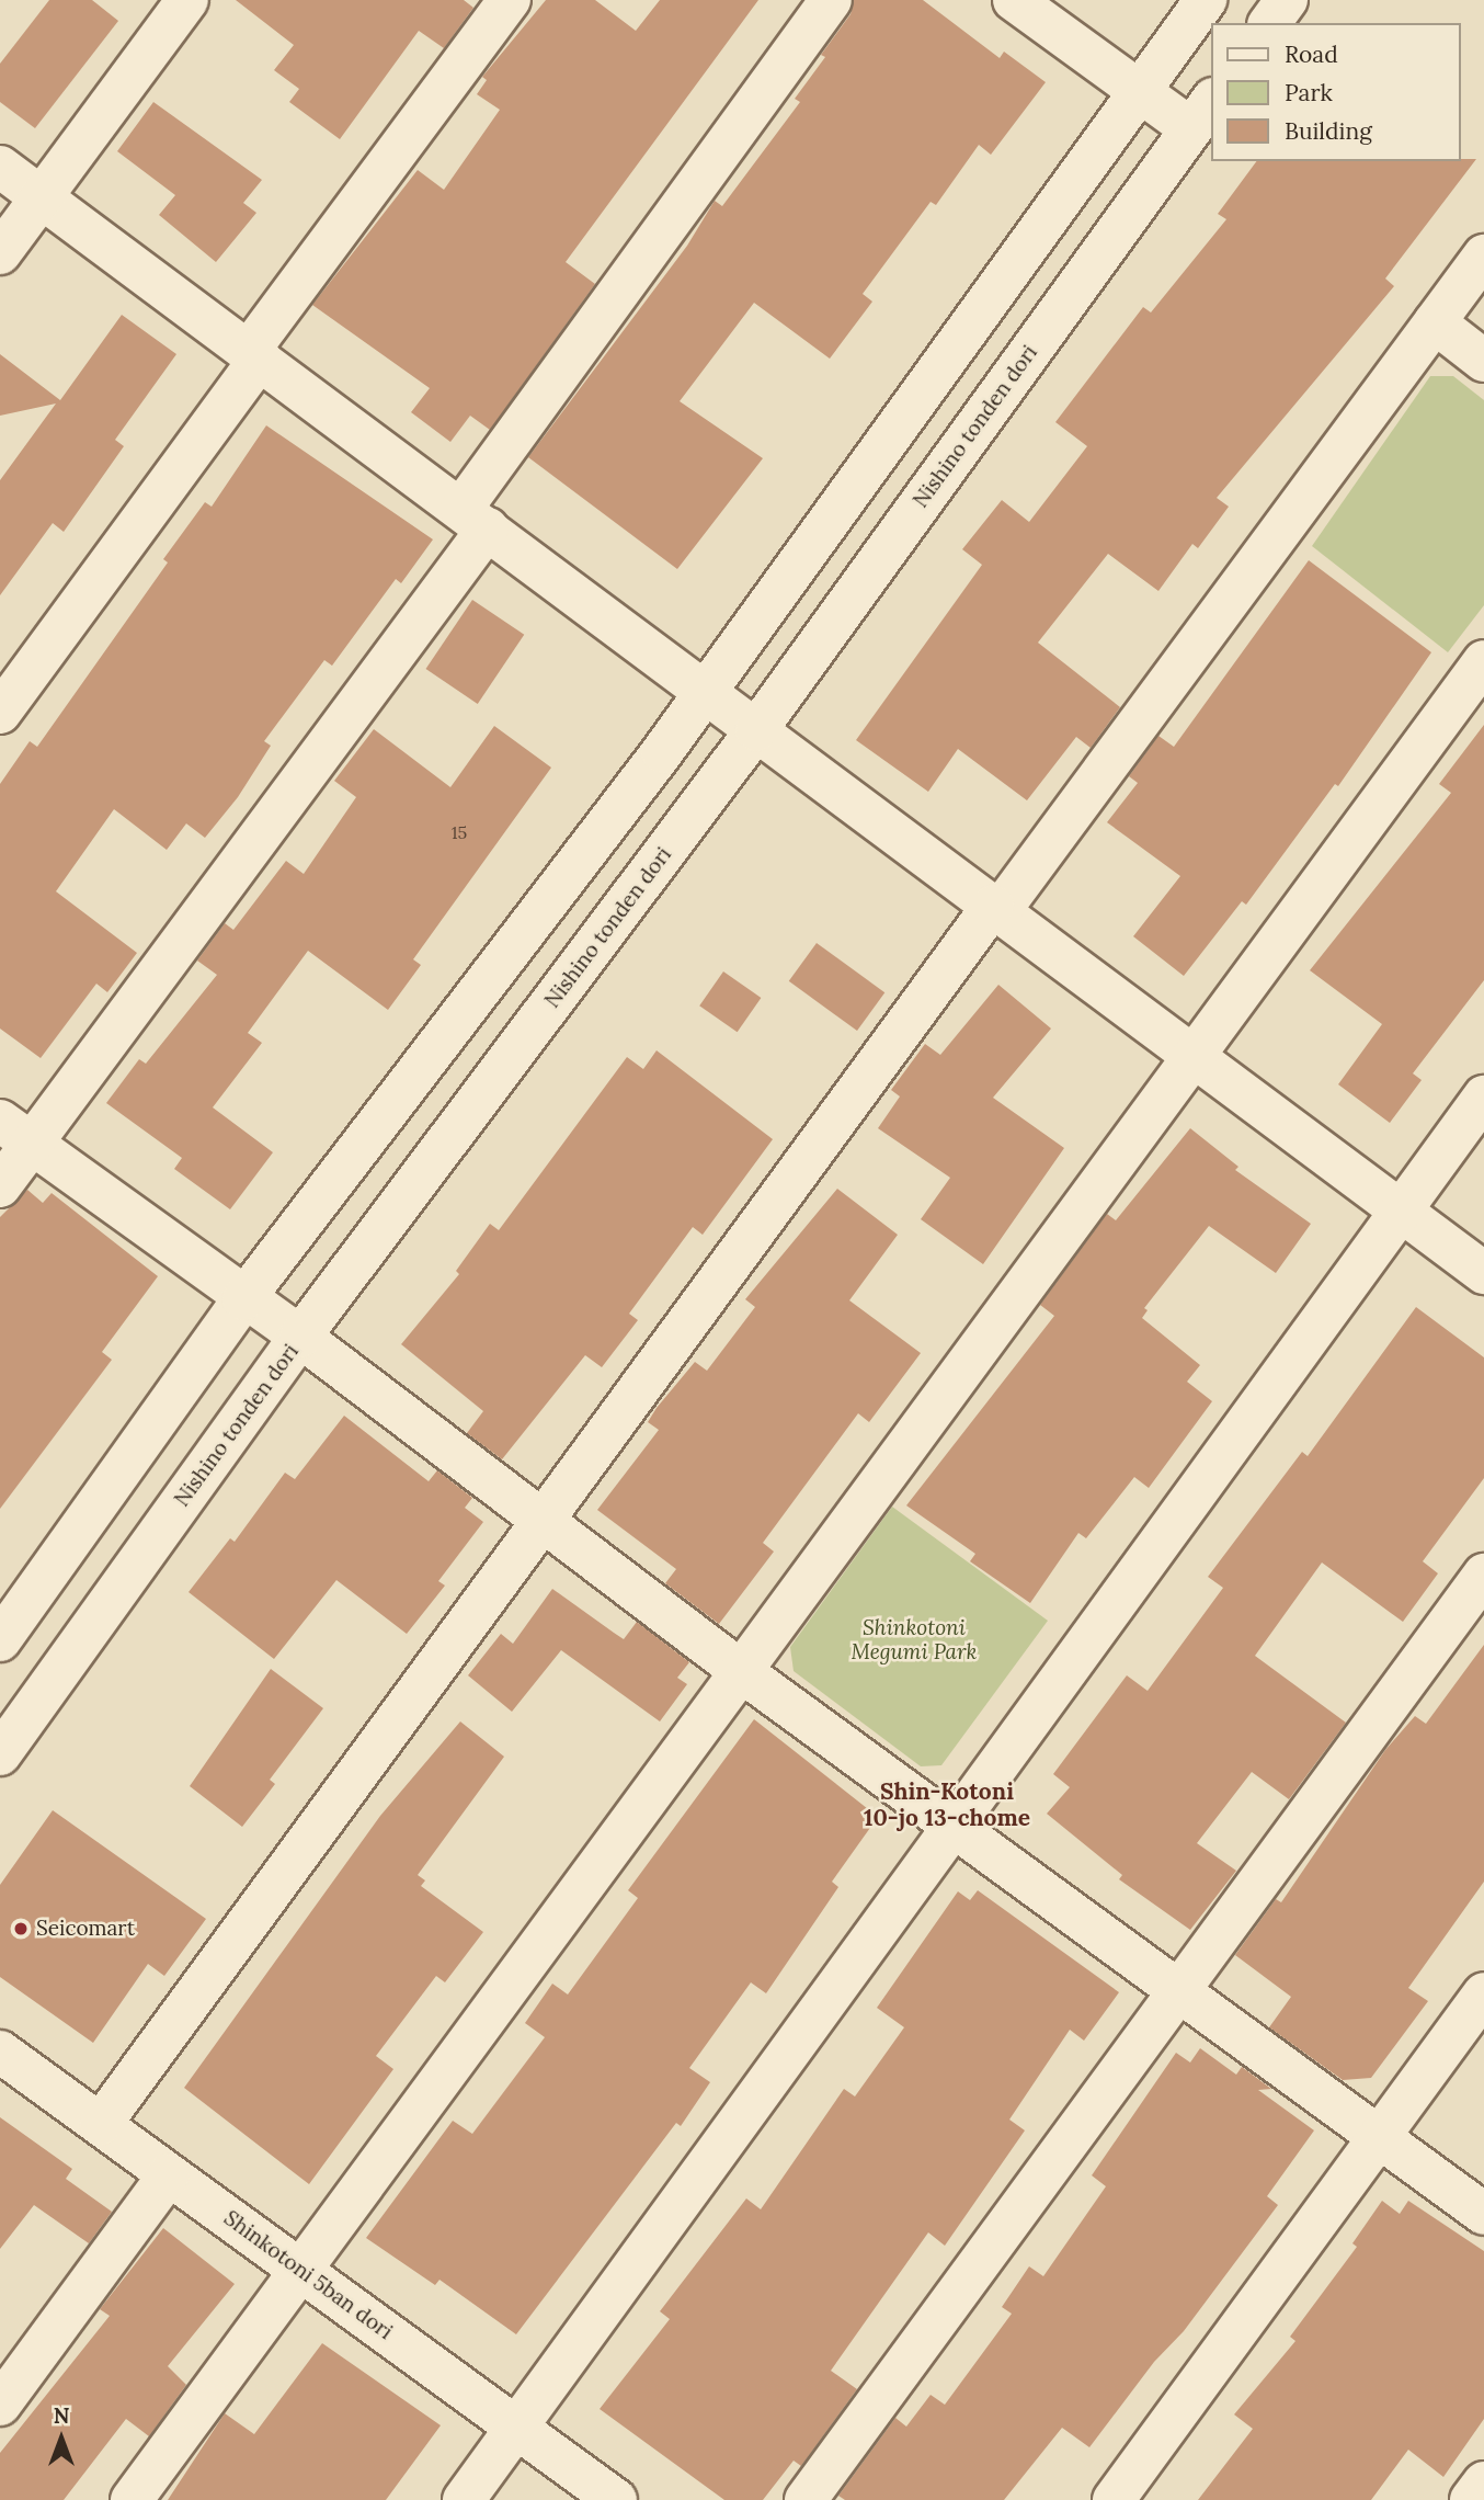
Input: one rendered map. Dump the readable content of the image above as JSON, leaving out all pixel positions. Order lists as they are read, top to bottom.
{
  "streets": {
    "street": ["Nishino tonden dori", "Shinkotoni 5ban dori"]
  },
  "districts": ["Shin-Kotoni 10-jo 13-chome"],
  "parks": ["Shinkotoni Megumi Park"],
  "places": ["Seicomart"],
  "house_numbers": ["15"],
  "legend": ["Road", "Park", "Building"],
  "north": "top"
}
